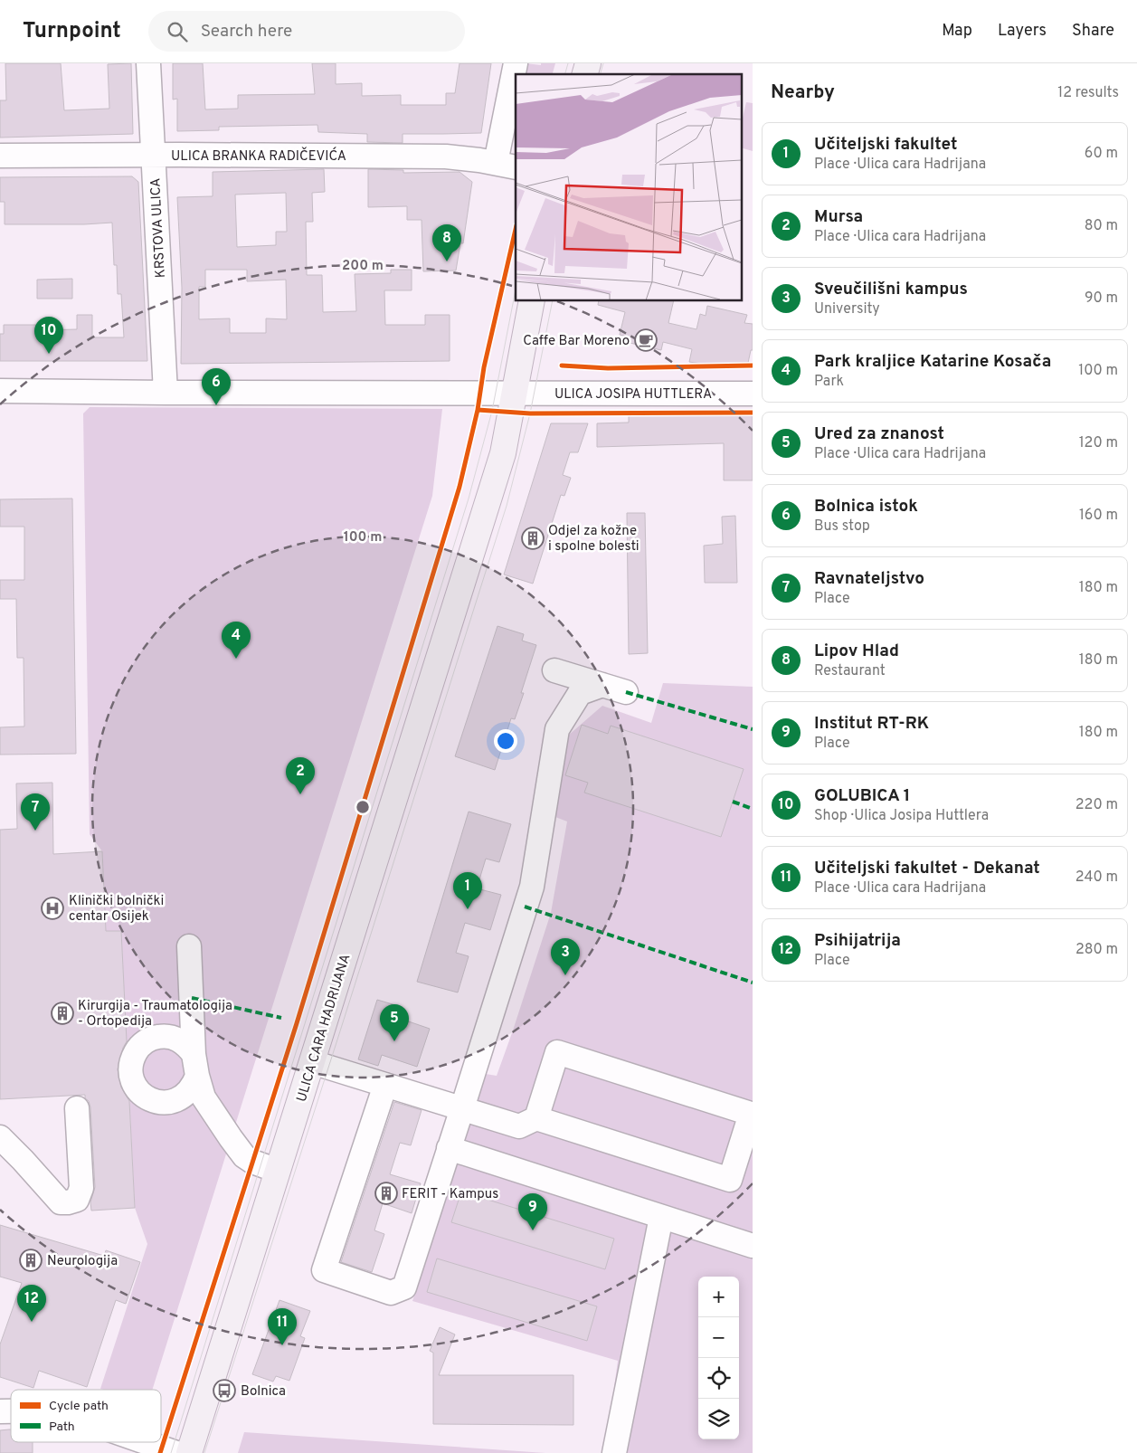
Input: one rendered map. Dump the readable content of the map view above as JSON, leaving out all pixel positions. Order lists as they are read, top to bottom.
{
  "streets": {
    "main road": ["ULICA CARA HADRIJANA"],
    "street": ["ULICA BRANKA RADIČEVIĆA", "KRSTOVA ULICA", "ULICA JOSIPA HUTTLERA"]
  },
  "crossings": [
    ["ULICA BRANKA RADIČEVIĆA", "KRSTOVA ULICA"],
    ["KRSTOVA ULICA", "ULICA JOSIPA HUTTLERA"],
    ["ULICA JOSIPA HUTTLERA", "ULICA CARA HADRIJANA"]
  ],
  "places": {
    "cafe": ["Caffe Bar Moreno"],
    "building": [
      "Odjel za kožne i spolne bolesti",
      "Kirurgija - Traumatologija - Ortopedija",
      "FERIT - Kampus",
      "Neurologija"
    ],
    "hospital": ["Klinički bolnički centar Osijek"],
    "bus stop": ["Bolnica"]
  },
  "legend": ["Cycle path", "Path"],
  "page": {
    "header": "Turnpoint",
    "search": "Search here",
    "nav": ["Map", "Layers", "Share"],
    "heading": ["Nearby", "12 results"],
    "list": [
      {
        "mark": "1",
        "name": "Učiteljski fakultet",
        "note": "Place · Ulica cara Hadrijana",
        "value": "60 m"
      },
      {
        "mark": "2",
        "name": "Mursa",
        "note": "Place · Ulica cara Hadrijana",
        "value": "80 m"
      },
      {
        "mark": "3",
        "name": "Sveučilišni kampus",
        "note": "University",
        "value": "90 m"
      },
      {
        "mark": "4",
        "name": "Park kraljice Katarine Kosača",
        "note": "Park",
        "value": "100 m"
      },
      {
        "mark": "5",
        "name": "Ured za znanost",
        "note": "Place · Ulica cara Hadrijana",
        "value": "120 m"
      },
      {
        "mark": "6",
        "name": "Bolnica istok",
        "note": "Bus stop",
        "value": "160 m"
      },
      {
        "mark": "7",
        "name": "Ravnateljstvo",
        "note": "Place",
        "value": "180 m"
      },
      {
        "mark": "8",
        "name": "Lipov Hlad",
        "note": "Restaurant",
        "value": "180 m"
      },
      {
        "mark": "9",
        "name": "Institut RT-RK",
        "note": "Place",
        "value": "180 m"
      },
      {
        "mark": "10",
        "name": "GOLUBICA 1",
        "note": "Shop · Ulica Josipa Huttlera",
        "value": "220 m"
      },
      {
        "mark": "11",
        "name": "Učiteljski fakultet - Dekanat",
        "note": "Place · Ulica cara Hadrijana",
        "value": "240 m"
      },
      {
        "mark": "12",
        "name": "Psihijatrija",
        "note": "Place",
        "value": "280 m"
      }
    ],
    "pins": [
      "8",
      "10",
      "6",
      "4",
      "2",
      "7",
      "1",
      "3",
      "5",
      "9",
      "12",
      "11"
    ],
    "map_buttons": ["+", "−"]
  },
  "rings": ["200 m", "100 m"]
}
